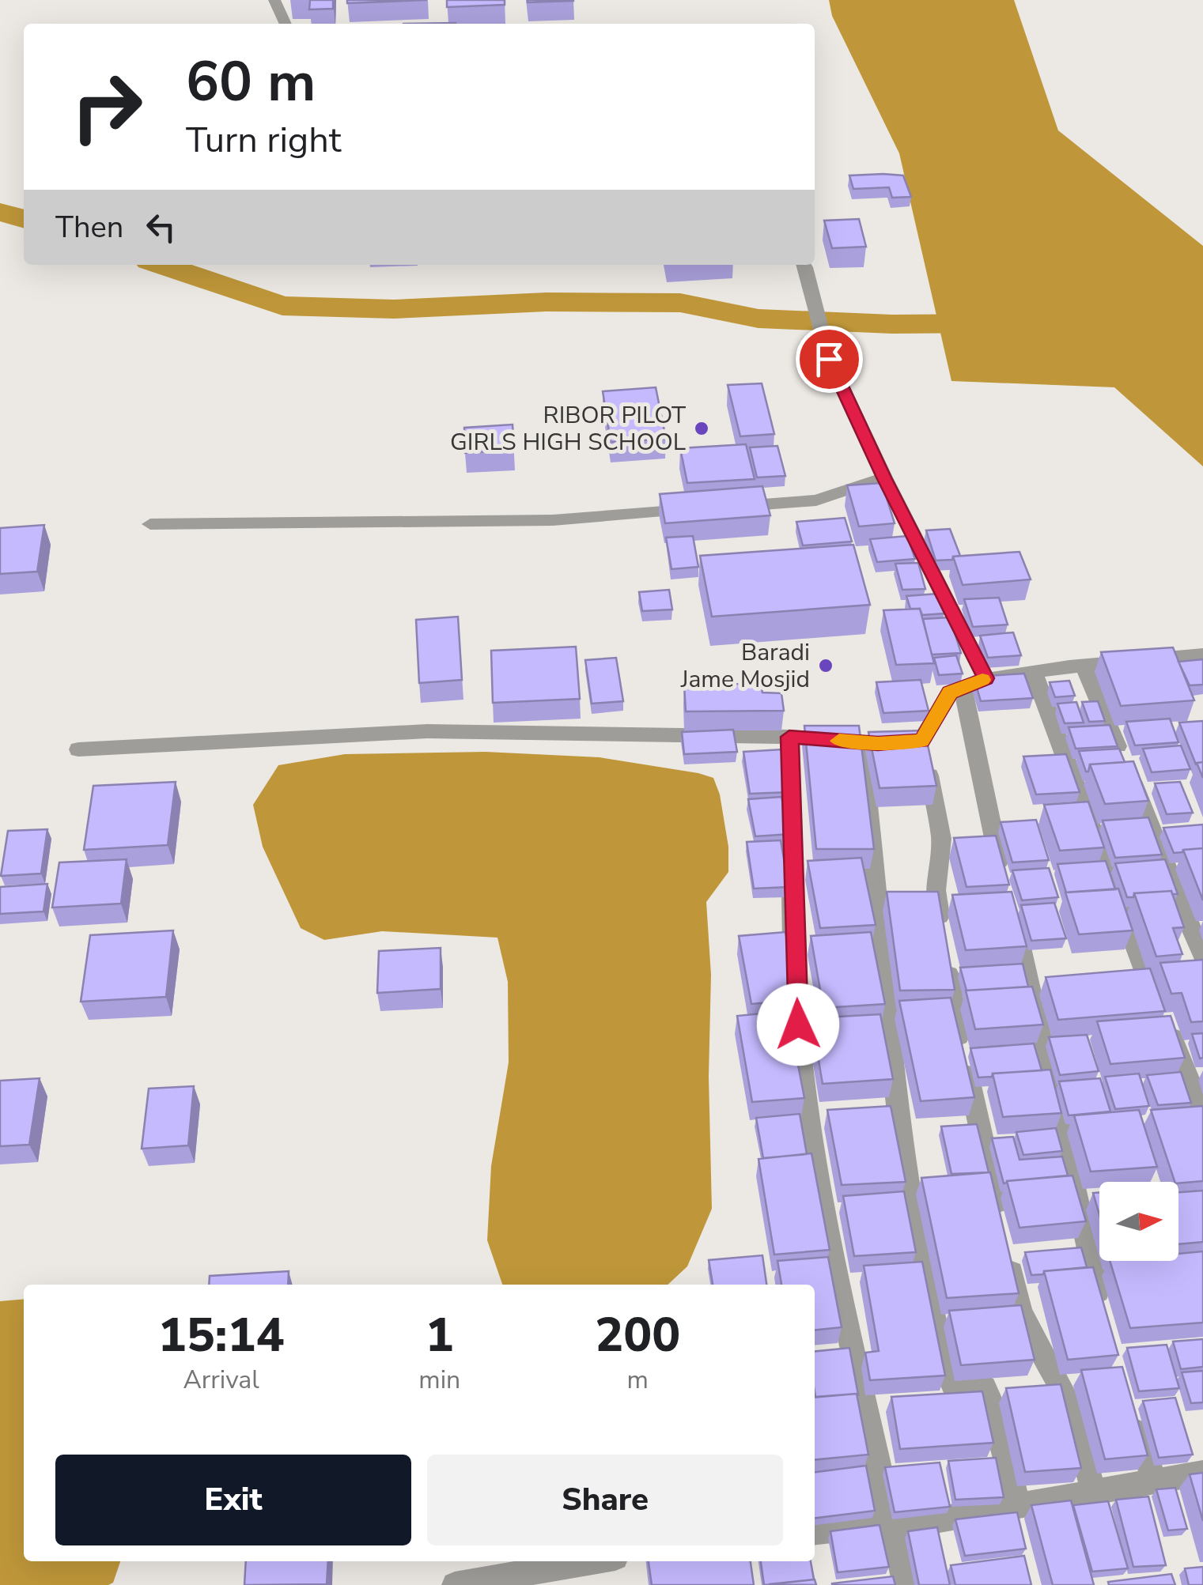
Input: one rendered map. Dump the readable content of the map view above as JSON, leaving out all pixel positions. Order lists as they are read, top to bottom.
{
  "places": ["RIBOR PILOT GIRLS HIGH SCHOOL", "Baradi Jame Mosjid"],
  "north": "right",
  "page": {
    "turn": ["60 m", "Turn right"],
    "then": "Then",
    "eta": [
      "15:14",
      "Arrival",
      "1",
      "min",
      "200",
      "m"
    ],
    "buttons": ["Exit", "Share"]
  }
}
